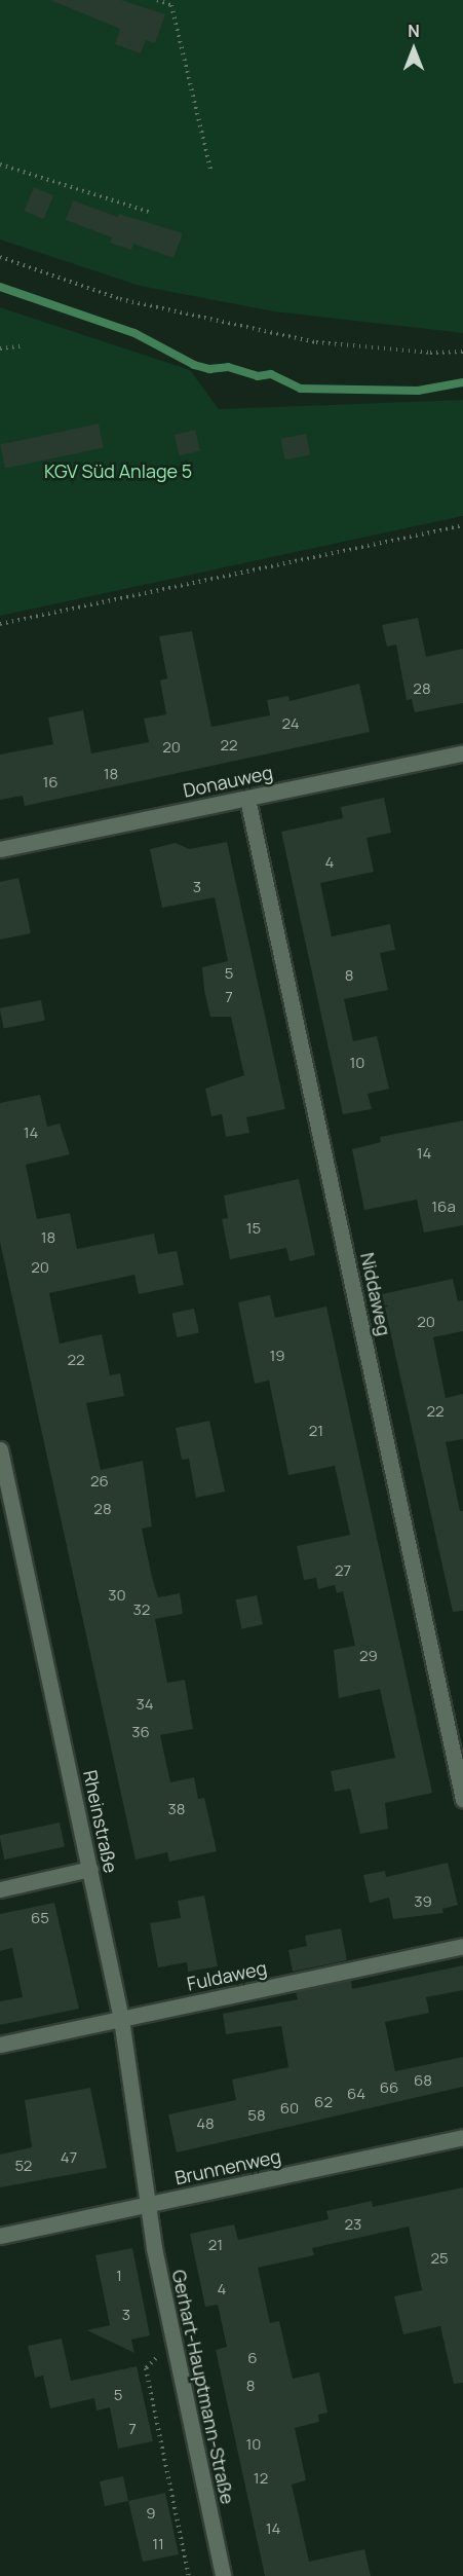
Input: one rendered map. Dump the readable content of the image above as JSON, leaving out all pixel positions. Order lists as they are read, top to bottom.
{
  "streets": {
    "street": [
      "Donauweg",
      "Niddaweg",
      "Rheinstraße",
      "Fuldaweg",
      "Brunnenweg",
      "Gerhart-Hauptmann-Straße"
    ]
  },
  "crossings": [
    ["Donauweg", "Niddaweg"],
    ["Rheinstraße", "Fuldaweg"],
    ["Rheinstraße", "Brunnenweg"],
    ["Rheinstraße", "Gerhart-Hauptmann-Straße"],
    ["Brunnenweg", "Gerhart-Hauptmann-Straße"]
  ],
  "parks": ["KGV Süd Anlage 5"],
  "house_numbers": [
    "28",
    "24",
    "22",
    "20",
    "18",
    "16",
    "4",
    "3",
    "5",
    "8",
    "7",
    "10",
    "14",
    "14",
    "16a",
    "15",
    "18",
    "20",
    "20",
    "19",
    "22",
    "22",
    "21",
    "26",
    "28",
    "27",
    "30",
    "32",
    "29",
    "34",
    "36",
    "38",
    "39",
    "65",
    "68",
    "66",
    "64",
    "62",
    "60",
    "58",
    "48",
    "47",
    "52",
    "23",
    "21",
    "25",
    "1",
    "4",
    "3",
    "6",
    "8",
    "5",
    "7",
    "10",
    "12",
    "9",
    "14",
    "11"
  ],
  "north": "top"
}
